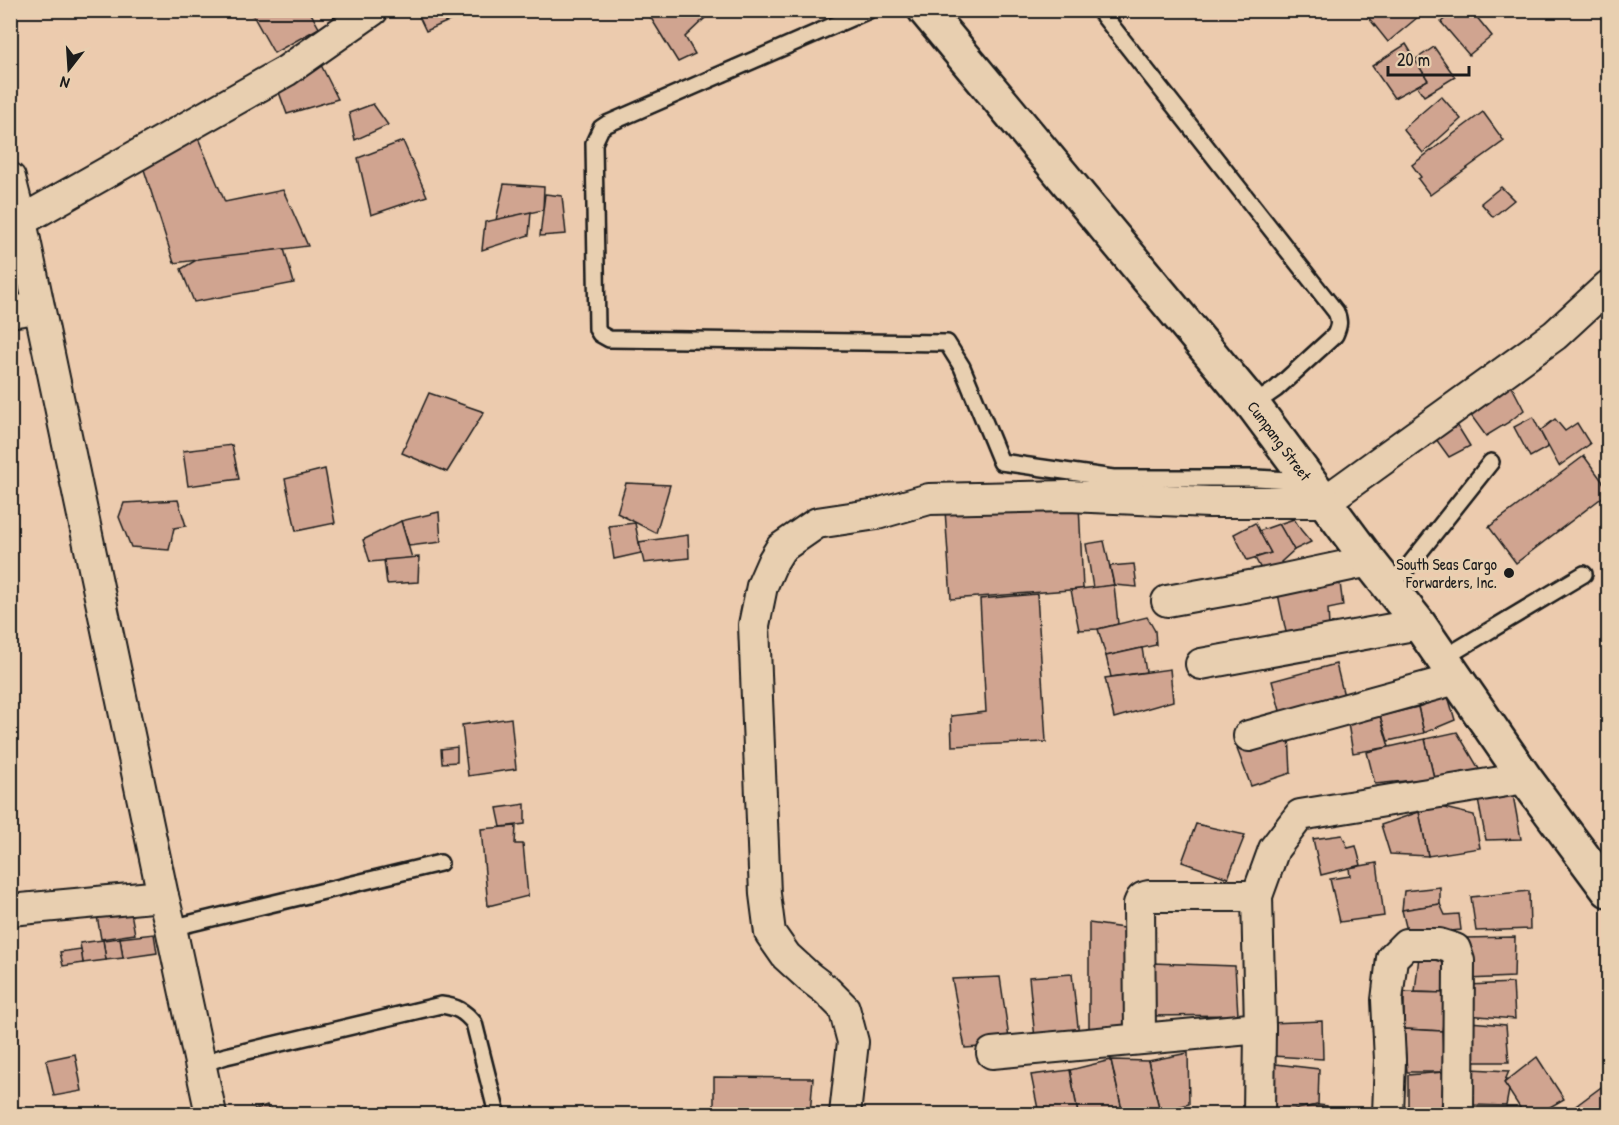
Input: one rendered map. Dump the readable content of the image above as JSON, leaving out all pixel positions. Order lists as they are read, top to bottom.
{
  "streets": {
    "street": ["Cumpang Street"]
  },
  "places": ["South Seas Cargo Forwarders, Inc."],
  "scale_bar": "20 m",
  "north": "bottom"
}
